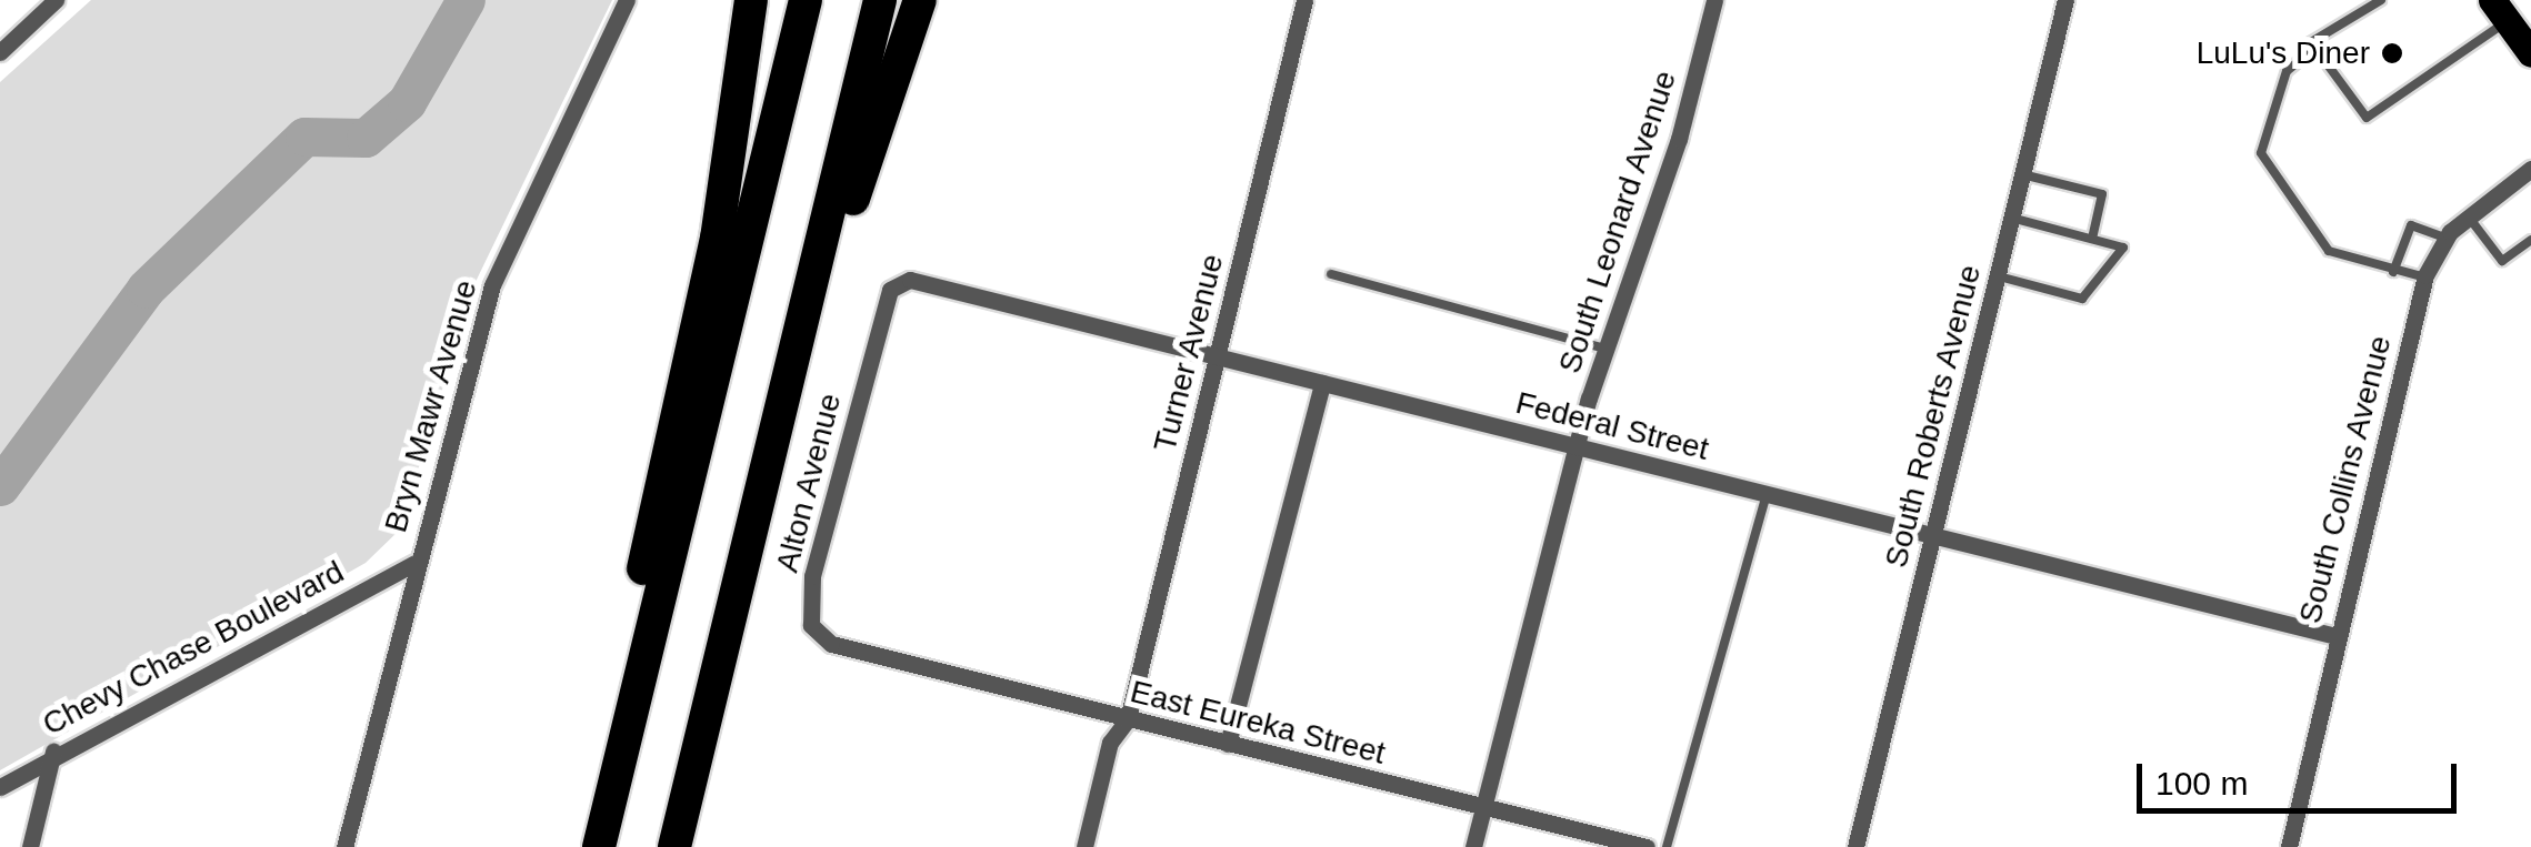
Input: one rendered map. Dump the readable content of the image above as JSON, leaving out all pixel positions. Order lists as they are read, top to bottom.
{
  "streets": {
    "street": [
      "South Leonard Avenue",
      "Turner Avenue",
      "Bryn Mawr Avenue",
      "South Roberts Avenue",
      "Federal Street",
      "South Collins Avenue",
      "Alton Avenue",
      "Chevy Chase Boulevard",
      "East Eureka Street"
    ]
  },
  "crossings": [
    ["South Leonard Avenue", "Federal Street"],
    ["South Leonard Avenue", "East Eureka Street"],
    ["Turner Avenue", "Federal Street"],
    ["Turner Avenue", "East Eureka Street"],
    ["Bryn Mawr Avenue", "Chevy Chase Boulevard"],
    ["South Roberts Avenue", "Federal Street"],
    ["Federal Street", "South Collins Avenue"],
    ["Federal Street", "Alton Avenue"],
    ["Alton Avenue", "East Eureka Street"]
  ],
  "places": ["LuLu's Diner"],
  "scale_bar": "100 m"
}
